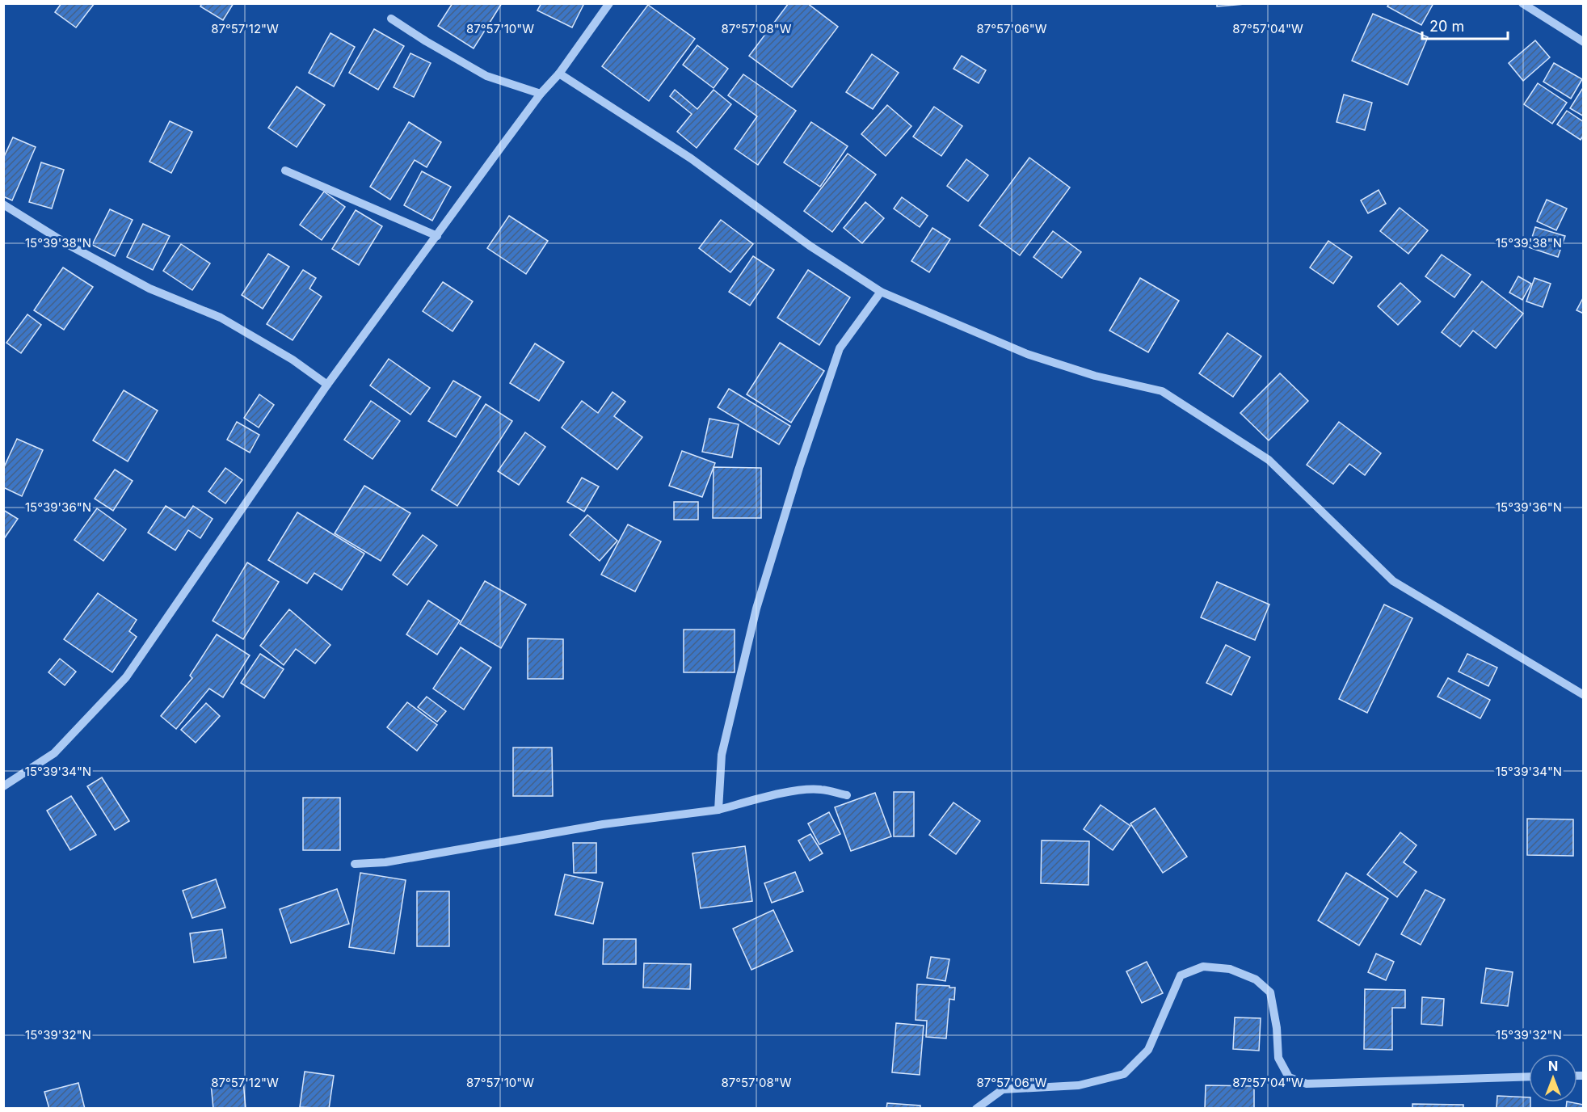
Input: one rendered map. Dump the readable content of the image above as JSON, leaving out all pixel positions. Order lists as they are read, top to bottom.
{
  "scale_bar": "20 m",
  "north": "top",
  "coordinates": [
    "87°57'12\"W",
    "87°57'10\"W",
    "87°57'08\"W",
    "87°57'06\"W",
    "87°57'04\"W",
    "15°39'38\"N",
    "15°39'36\"N",
    "15°39'34\"N",
    "15°39'32\"N"
  ]
}
